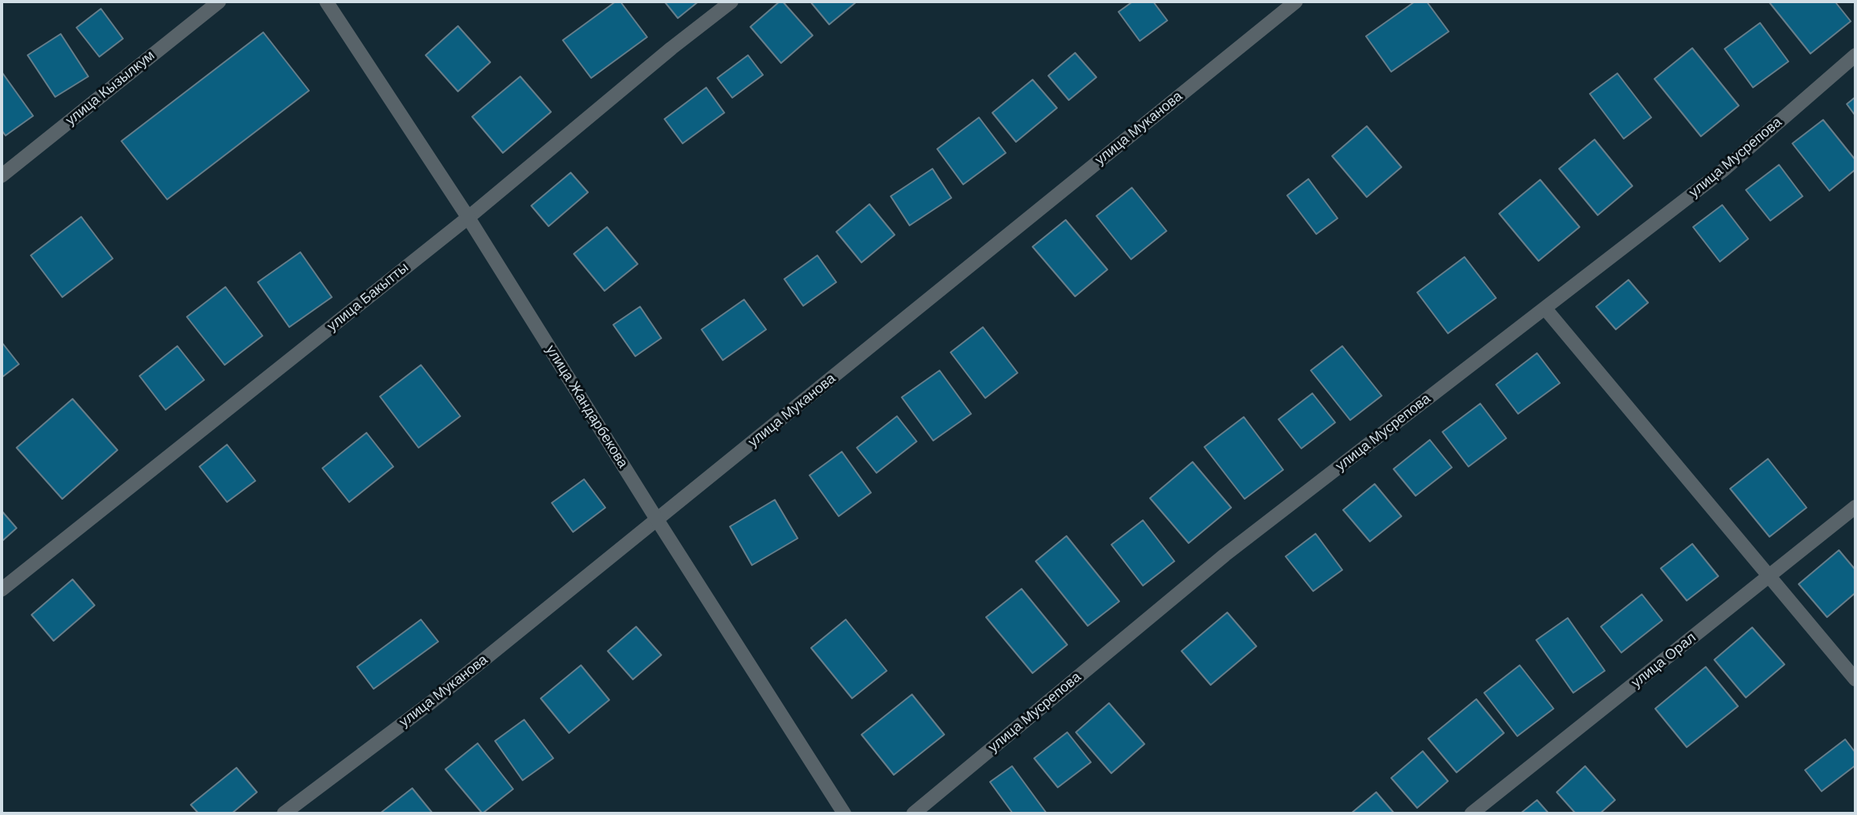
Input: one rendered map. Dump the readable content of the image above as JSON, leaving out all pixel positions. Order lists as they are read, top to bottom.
{
  "streets": {
    "street": [
      "улица Кызылкум",
      "улица Муканова",
      "улица Мусрепова",
      "улица Бакытты",
      "улица Жандарбекова",
      "улица Орал"
    ]
  },
  "crossings": [
    ["улица Муканова", "улица Жандарбекова"],
    ["улица Бакытты", "улица Жандарбекова"]
  ]
}
